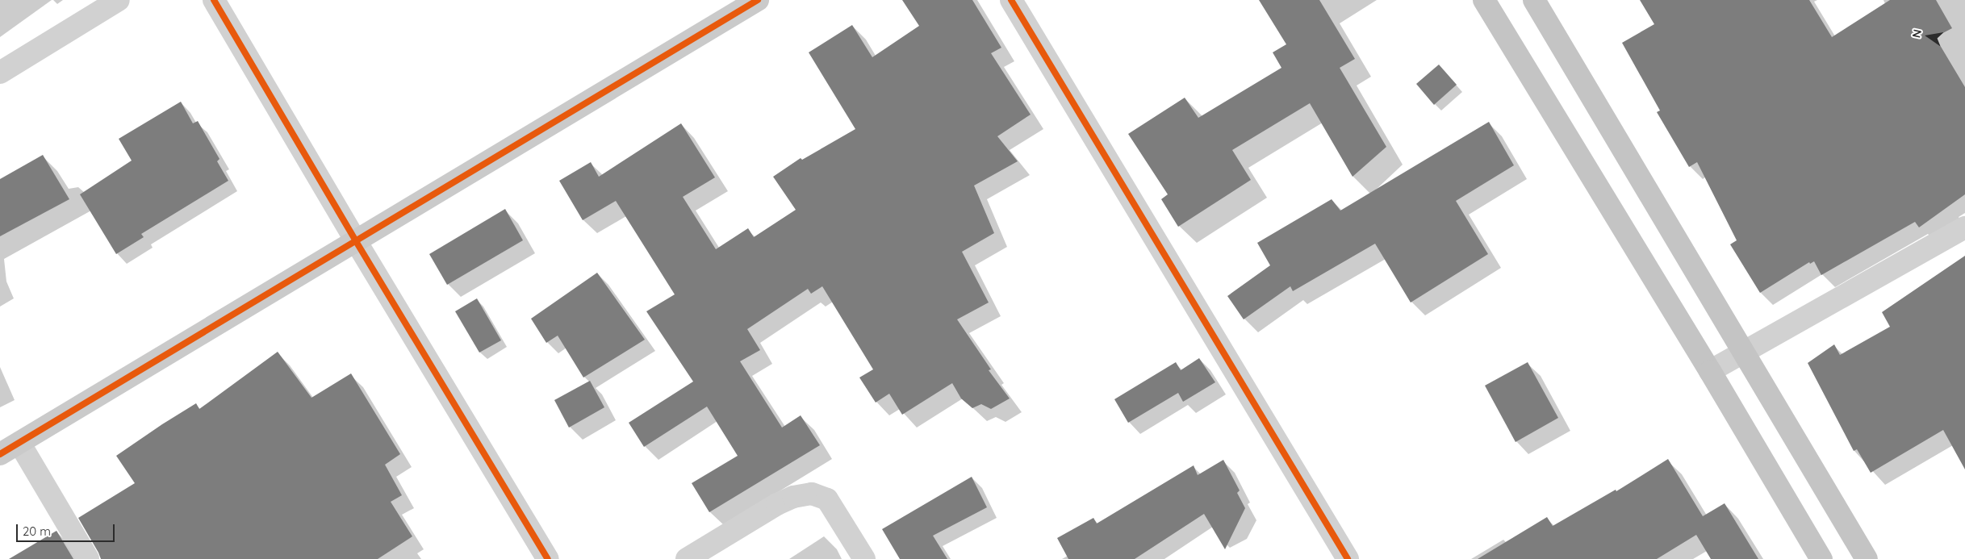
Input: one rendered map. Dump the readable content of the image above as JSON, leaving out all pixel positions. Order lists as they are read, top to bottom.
{
  "scale_bar": "20 m",
  "north": "left"
}
